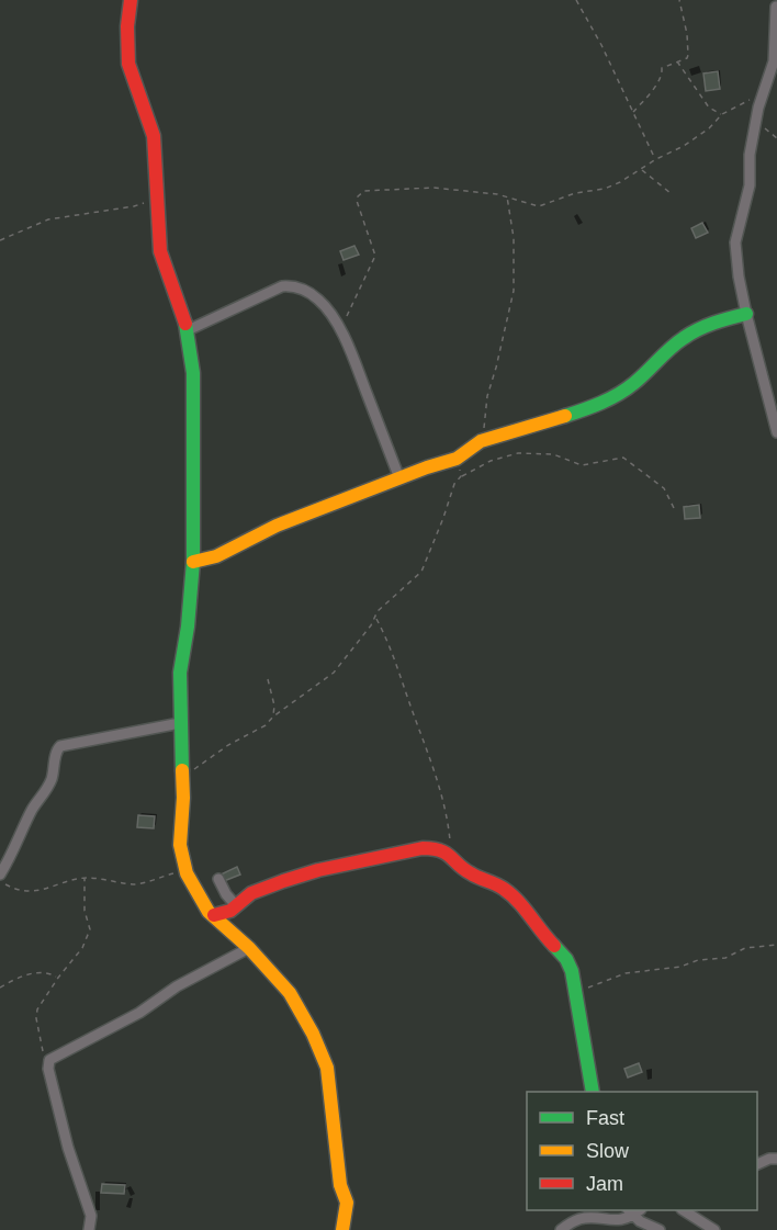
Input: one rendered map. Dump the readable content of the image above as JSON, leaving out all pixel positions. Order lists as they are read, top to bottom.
{
  "legend": ["Fast", "Slow", "Jam"]
}
